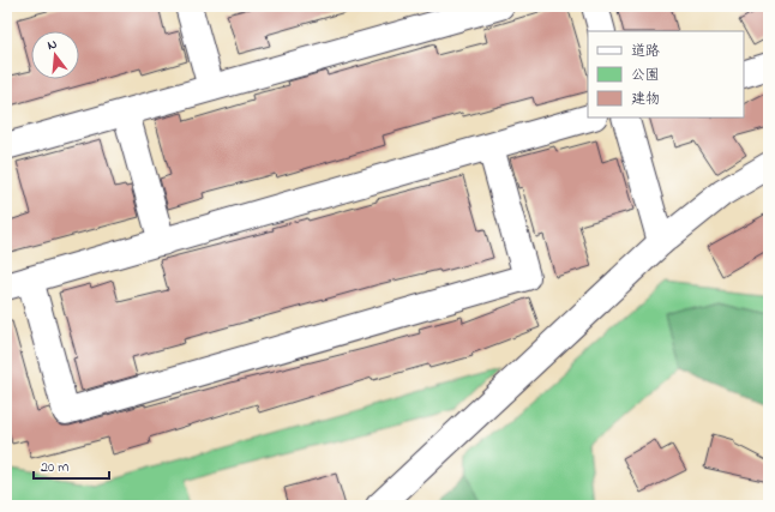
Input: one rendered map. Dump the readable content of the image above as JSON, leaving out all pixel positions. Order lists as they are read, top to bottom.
{
  "legend": ["道路", "公園", "建物"],
  "scale_bar": "20 m",
  "north": "top"
}
